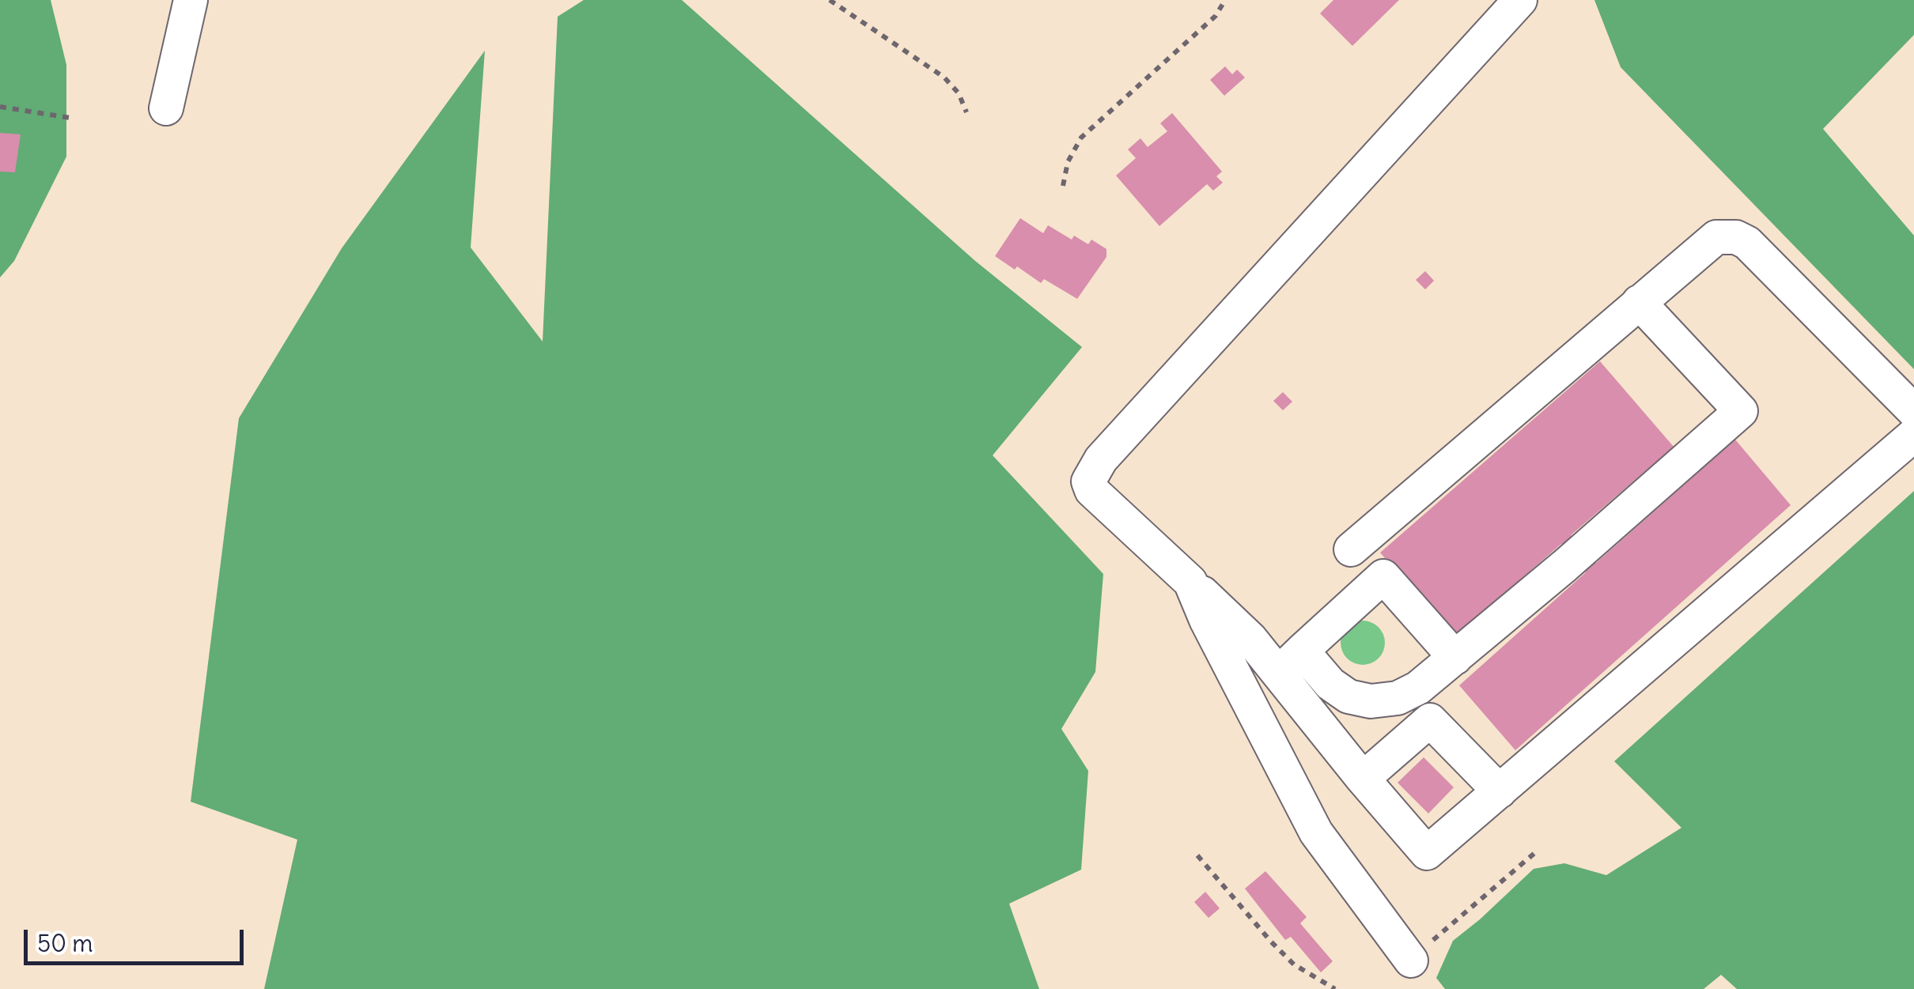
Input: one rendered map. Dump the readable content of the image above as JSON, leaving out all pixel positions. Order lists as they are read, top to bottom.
{
  "scale_bar": "50 m"
}
